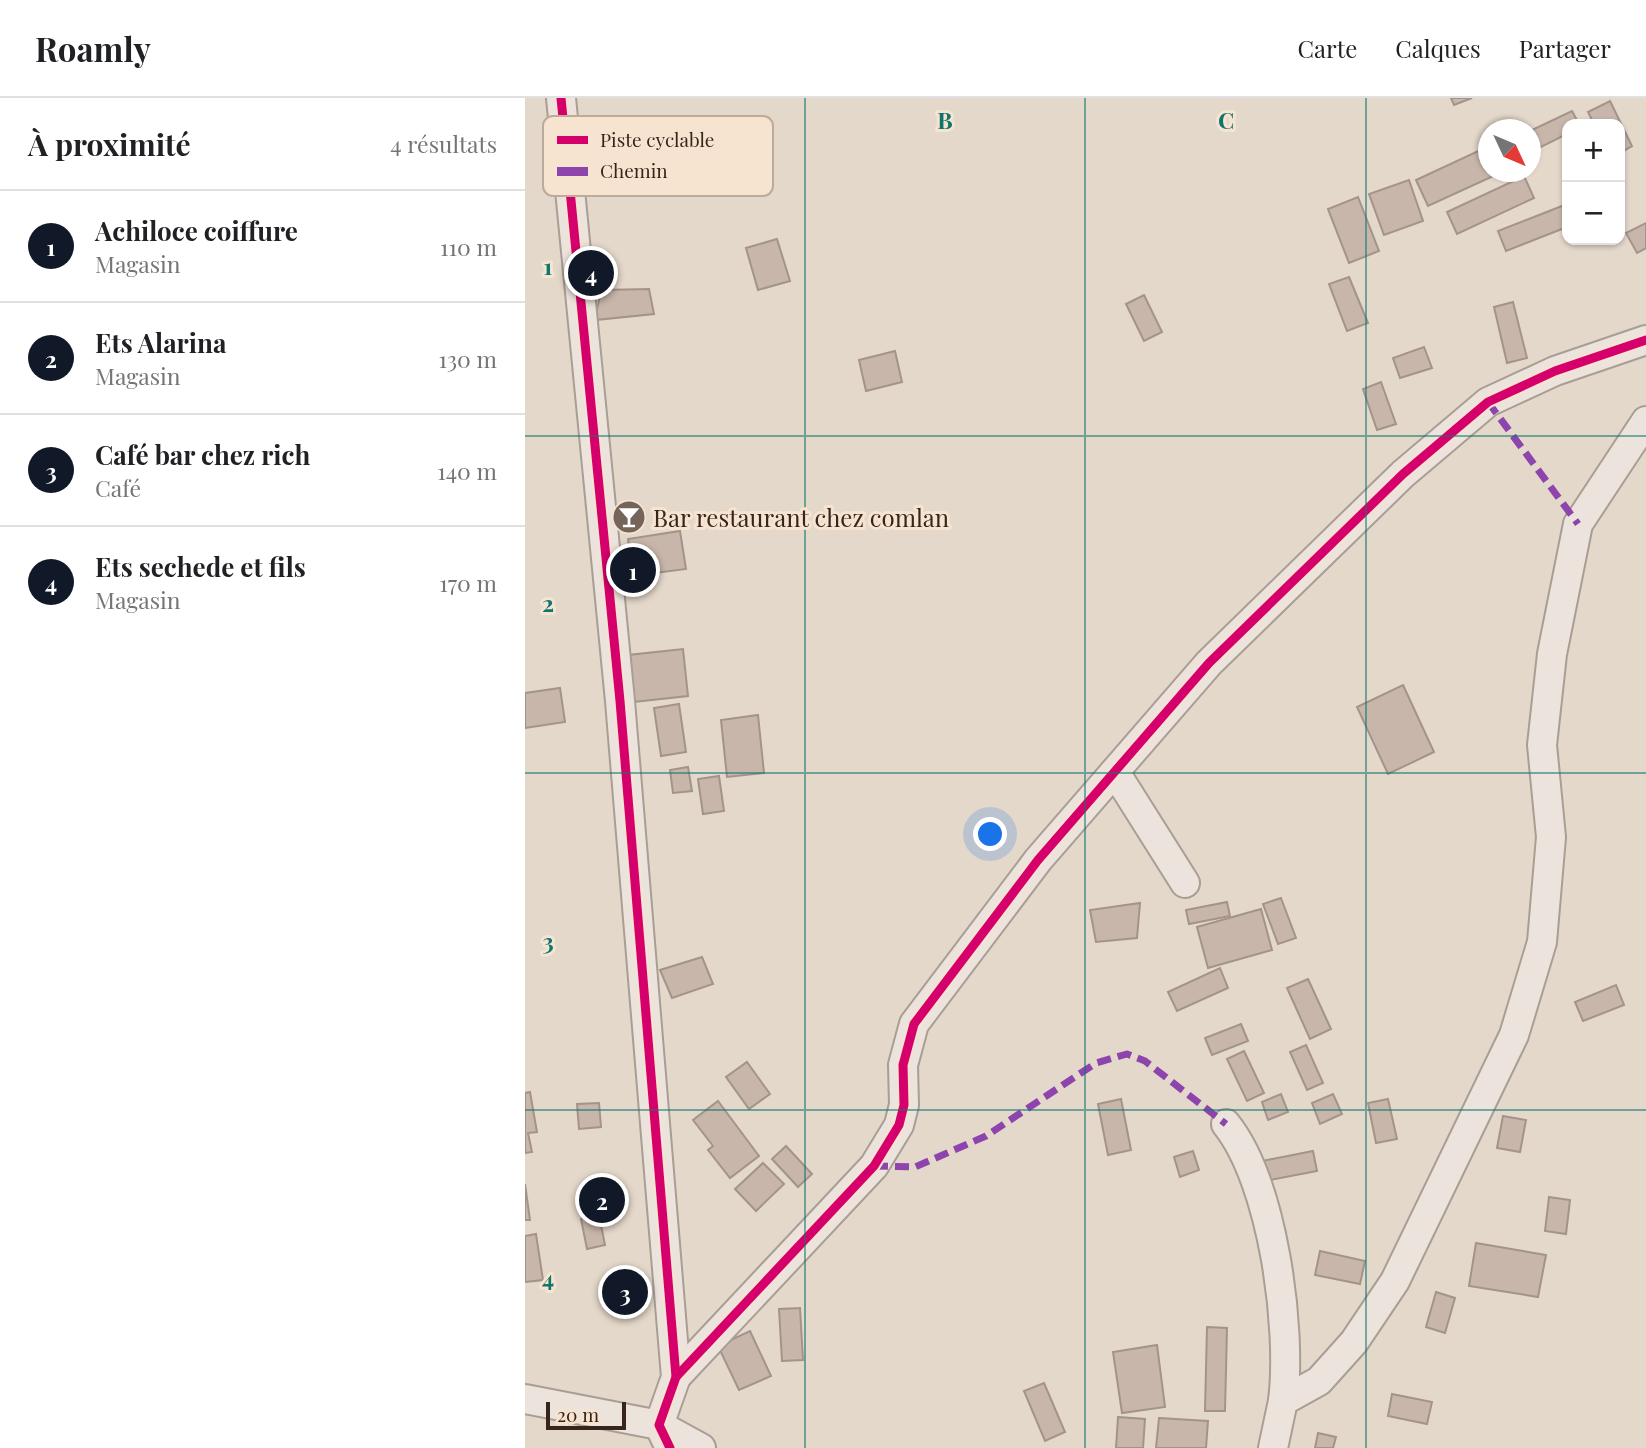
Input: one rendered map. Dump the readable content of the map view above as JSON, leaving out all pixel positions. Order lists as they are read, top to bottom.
{
  "places": {
    "bar": ["Bar restaurant chez comlan"]
  },
  "legend": ["Piste cyclable", "Chemin"],
  "scale_bar": "20 m",
  "north": "bottom right",
  "page": {
    "header": "Roamly",
    "nav": ["Carte", "Calques", "Partager"],
    "heading": ["À proximité", "4 résultats"],
    "map_buttons": ["+", "−"],
    "list": [
      {
        "mark": "1",
        "name": "Achiloce coiffure",
        "note": "Magasin",
        "value": "110 m"
      },
      {
        "mark": "2",
        "name": "Ets Alarina",
        "note": "Magasin",
        "value": "130 m"
      },
      {
        "mark": "3",
        "name": "Café bar chez rich",
        "note": "Café",
        "value": "140 m"
      },
      {
        "mark": "4",
        "name": "Ets sechede et fils",
        "note": "Magasin",
        "value": "170 m"
      }
    ],
    "pins": [
      "4",
      "1",
      "2",
      "3"
    ],
    "scale": "20 m"
  },
  "grid": {
    "columns": ["B", "C"],
    "rows": [
      "1",
      "2",
      "3",
      "4"
    ]
  }
}
